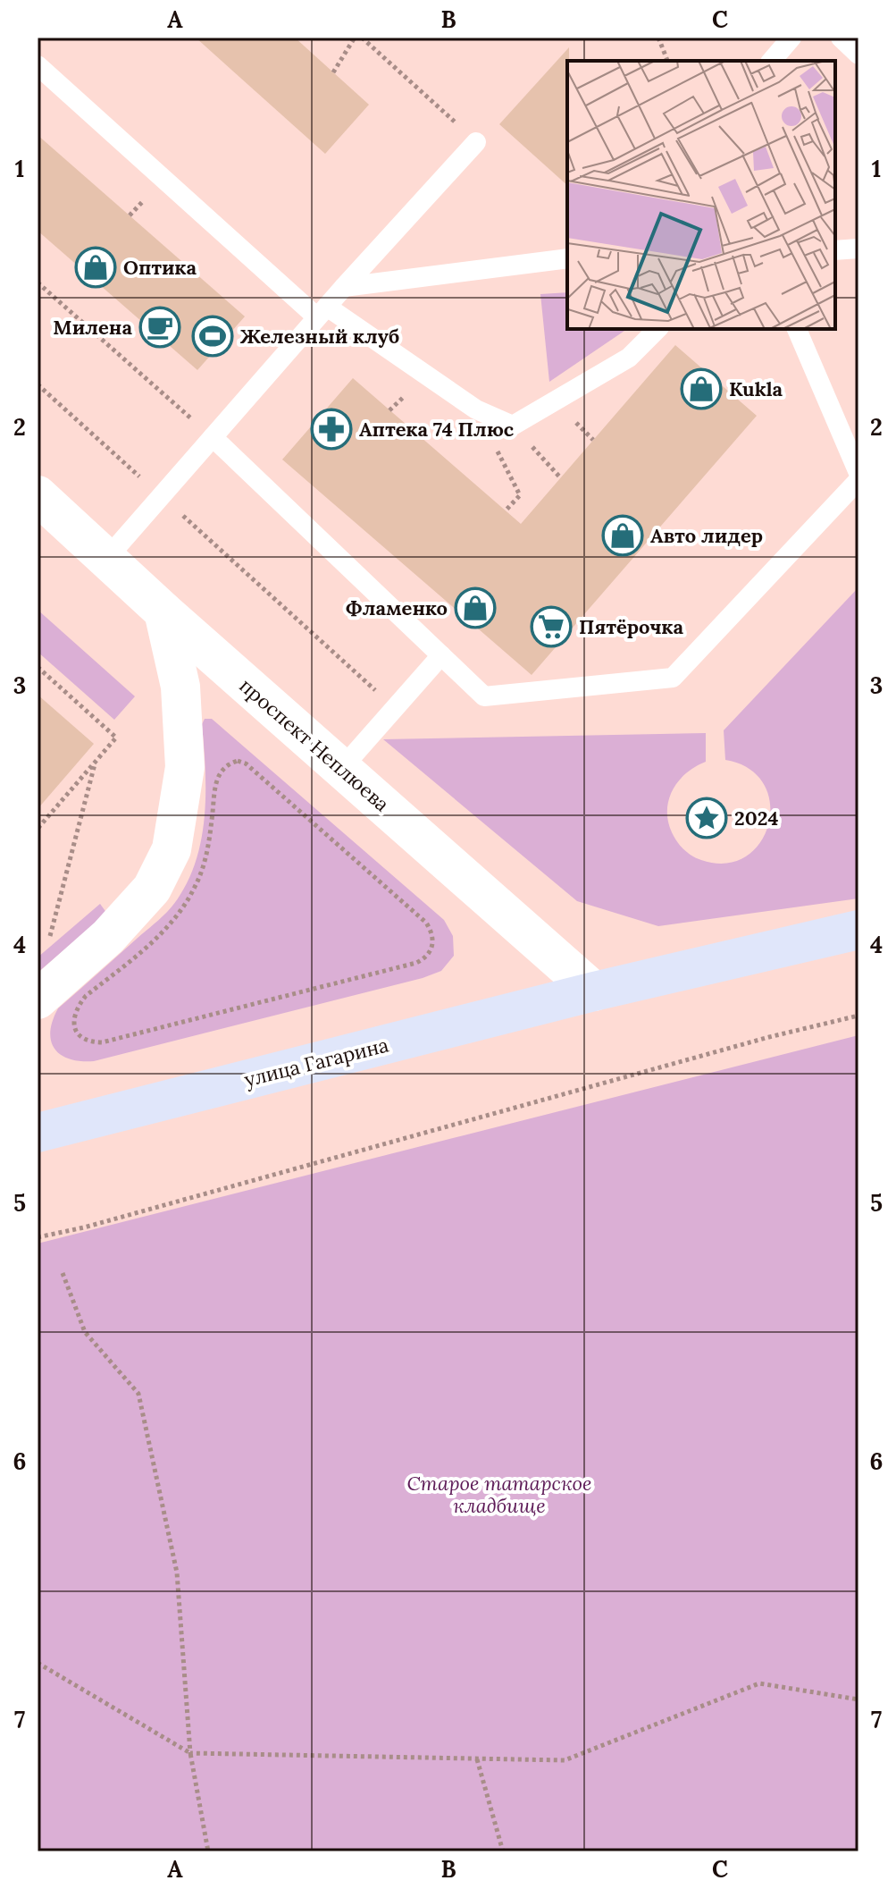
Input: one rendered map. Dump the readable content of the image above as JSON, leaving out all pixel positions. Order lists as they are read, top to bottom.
{
  "streets": {
    "main road": ["улица Гагарина"],
    "street": ["проспект Неплюева"]
  },
  "crossings": [
    ["проспект Неплюева", "улица Гагарина"]
  ],
  "parks": ["Старое татарское кладбище"],
  "places": {
    "shop": [
      "Оптика",
      "Kukla",
      "Авто лидер",
      "Фламенко"
    ],
    "cafe": ["Милена"],
    "sports": ["Железный клуб"],
    "pharmacy": ["Аптека 74 Плюс"],
    "supermarket": ["Пятёрочка"],
    "place": ["2024"]
  },
  "grid": {
    "columns": ["A", "B", "C"],
    "rows": [
      "1",
      "2",
      "3",
      "4",
      "5",
      "6",
      "7"
    ]
  }
}
